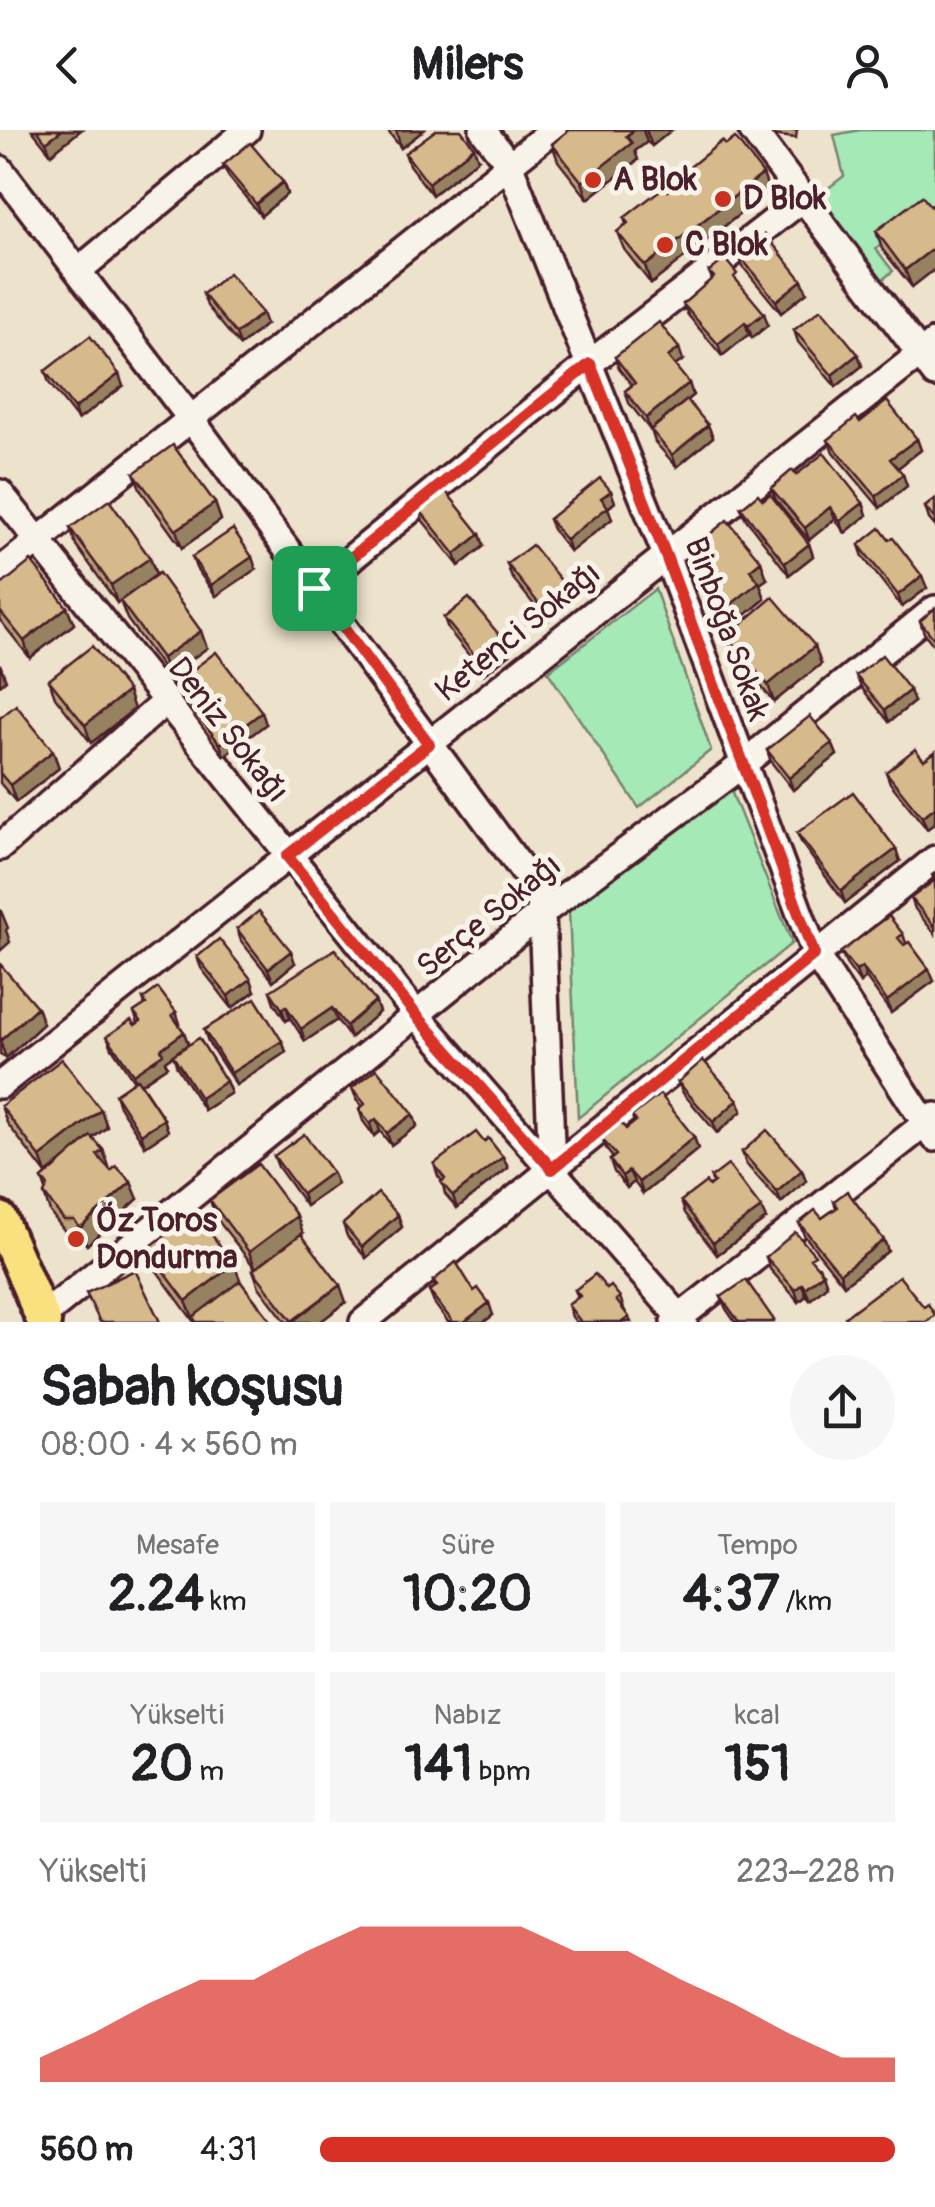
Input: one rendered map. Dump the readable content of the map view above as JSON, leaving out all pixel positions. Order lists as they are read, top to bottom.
{
  "streets": {
    "street": [
      "Binboğa Sokak",
      "Ketenci Sokağı",
      "Deniz Sokağı",
      "Serçe Sokağı"
    ]
  },
  "crossings": [
    ["Binboğa Sokak", "Ketenci Sokağı"],
    ["Binboğa Sokak", "Serçe Sokağı"],
    ["Ketenci Sokağı", "Deniz Sokağı"],
    ["Deniz Sokağı", "Serçe Sokağı"]
  ],
  "places": [
    "A Blok",
    "D Blok",
    "C Blok",
    "Öz Toros Dondurma"
  ],
  "page": {
    "header": "Milers",
    "heading": ["Sabah koşusu", "08:00 · 4 × 560 m"],
    "stats": [
      ["Mesafe", "2.24 km"],
      ["Süre", "10:20"],
      ["Tempo", "4:37 /km"],
      ["Yükselti", "20 m"],
      ["Nabız", "141 bpm"],
      ["kcal", "151"]
    ],
    "chart": ["Yükselti", "223–228 m"],
    "list": [
      {
        "name": "560 m",
        "note": "4:31"
      }
    ]
  }
}
